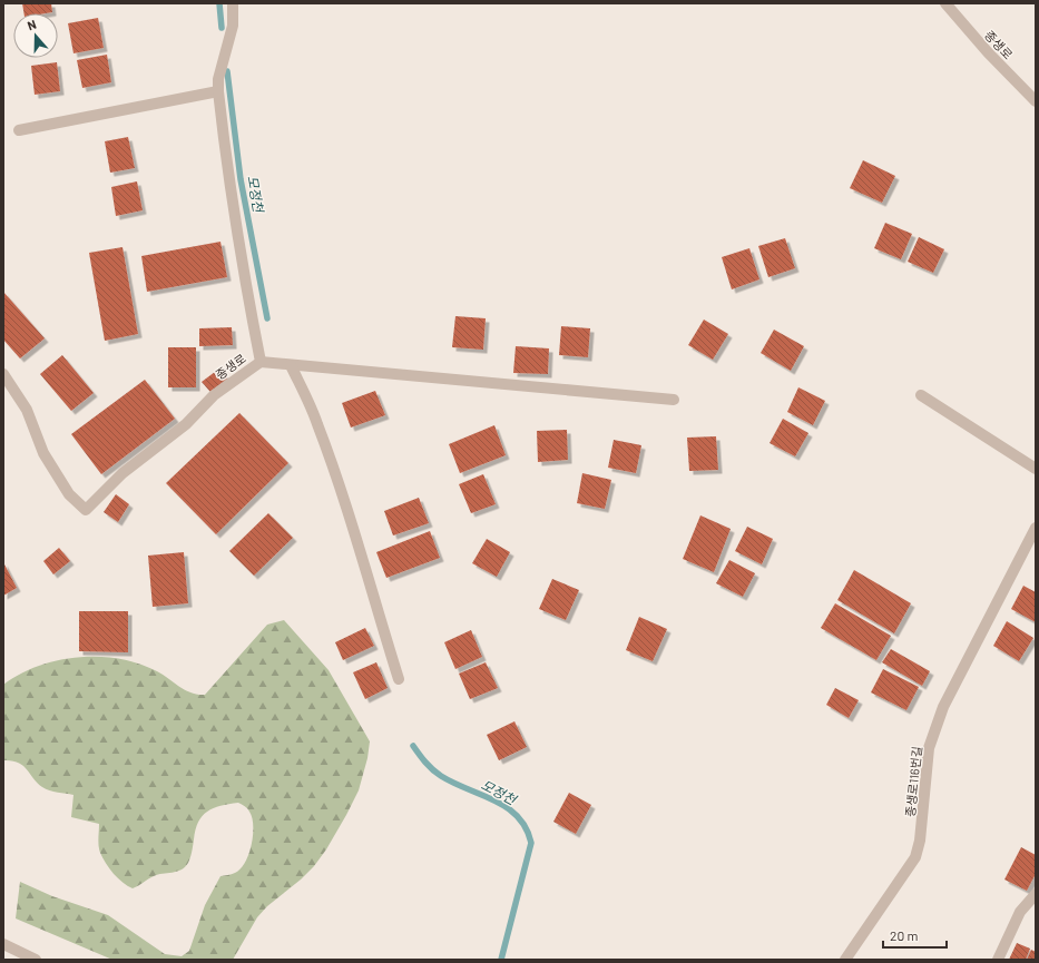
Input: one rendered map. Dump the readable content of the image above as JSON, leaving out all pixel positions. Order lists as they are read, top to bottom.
{
  "streets": {
    "street": ["종생로", "종생로116번길"]
  },
  "water": ["모정천"],
  "scale_bar": "20 m",
  "north": "top"
}
